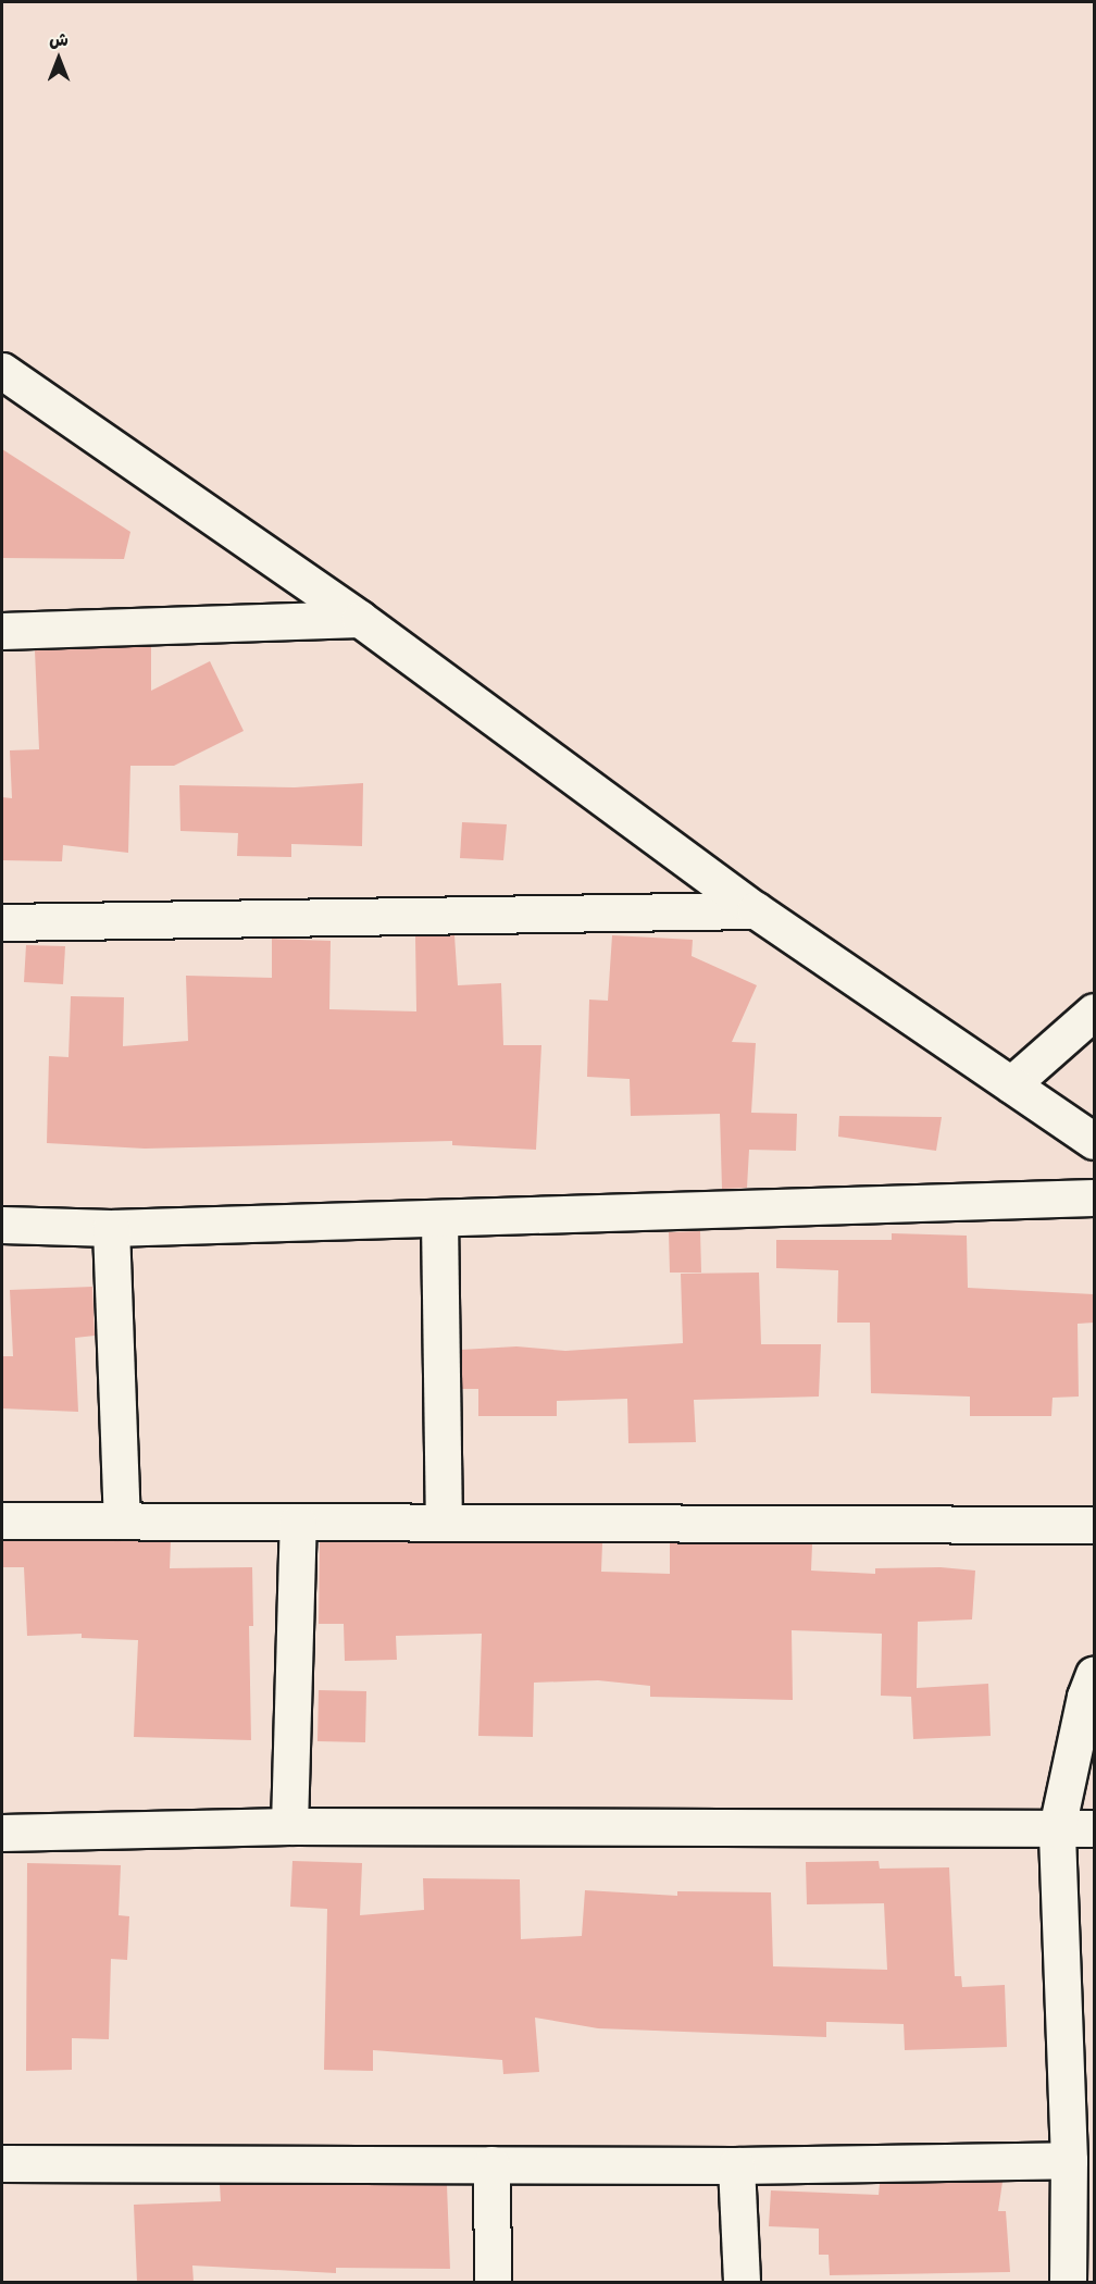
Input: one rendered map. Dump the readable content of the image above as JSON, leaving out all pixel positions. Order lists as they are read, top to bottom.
{
  "north": "top"
}
